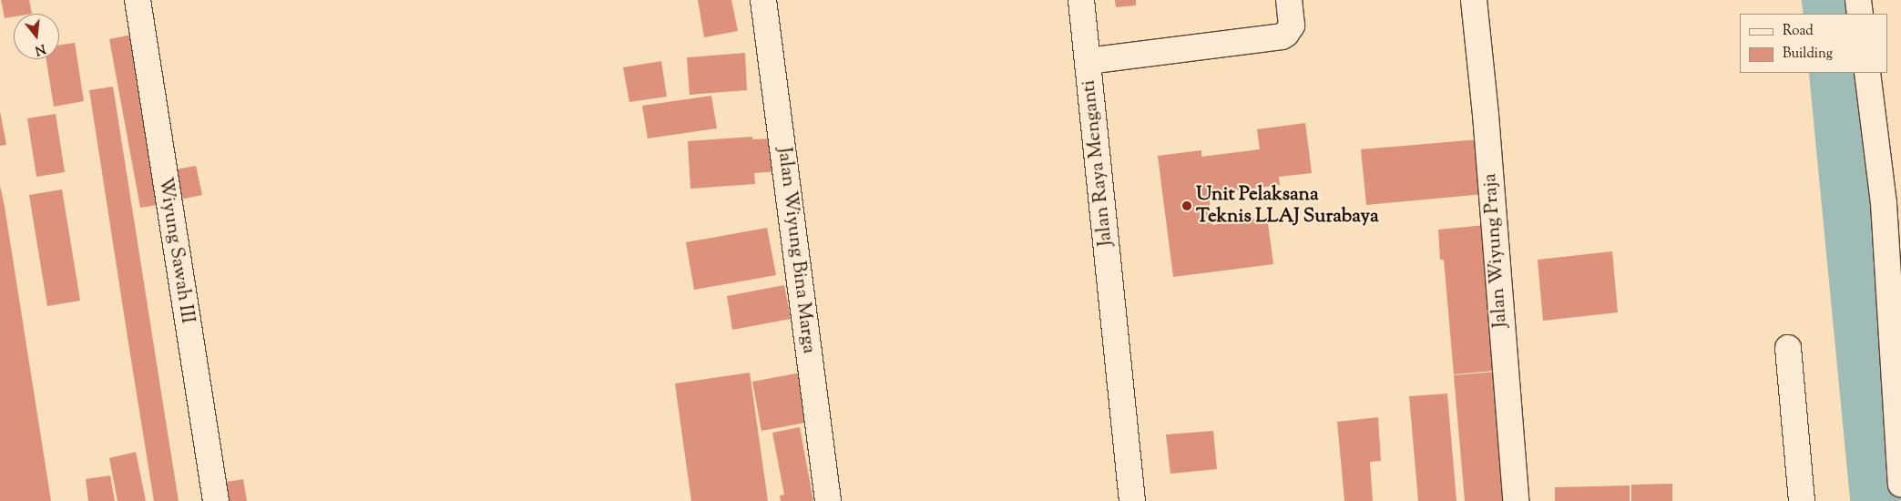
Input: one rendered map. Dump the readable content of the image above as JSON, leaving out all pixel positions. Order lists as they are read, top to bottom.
{
  "streets": {
    "street": [
      "Jalan Raya Menganti",
      "Wiyung Sawah III",
      "Jalan Wiyung Bina Marga",
      "Jalan Wiyung Praja"
    ]
  },
  "places": ["Unit Pelaksana Teknis LLAJ Surabaya"],
  "legend": ["Road", "Building"],
  "north": "bottom"
}
